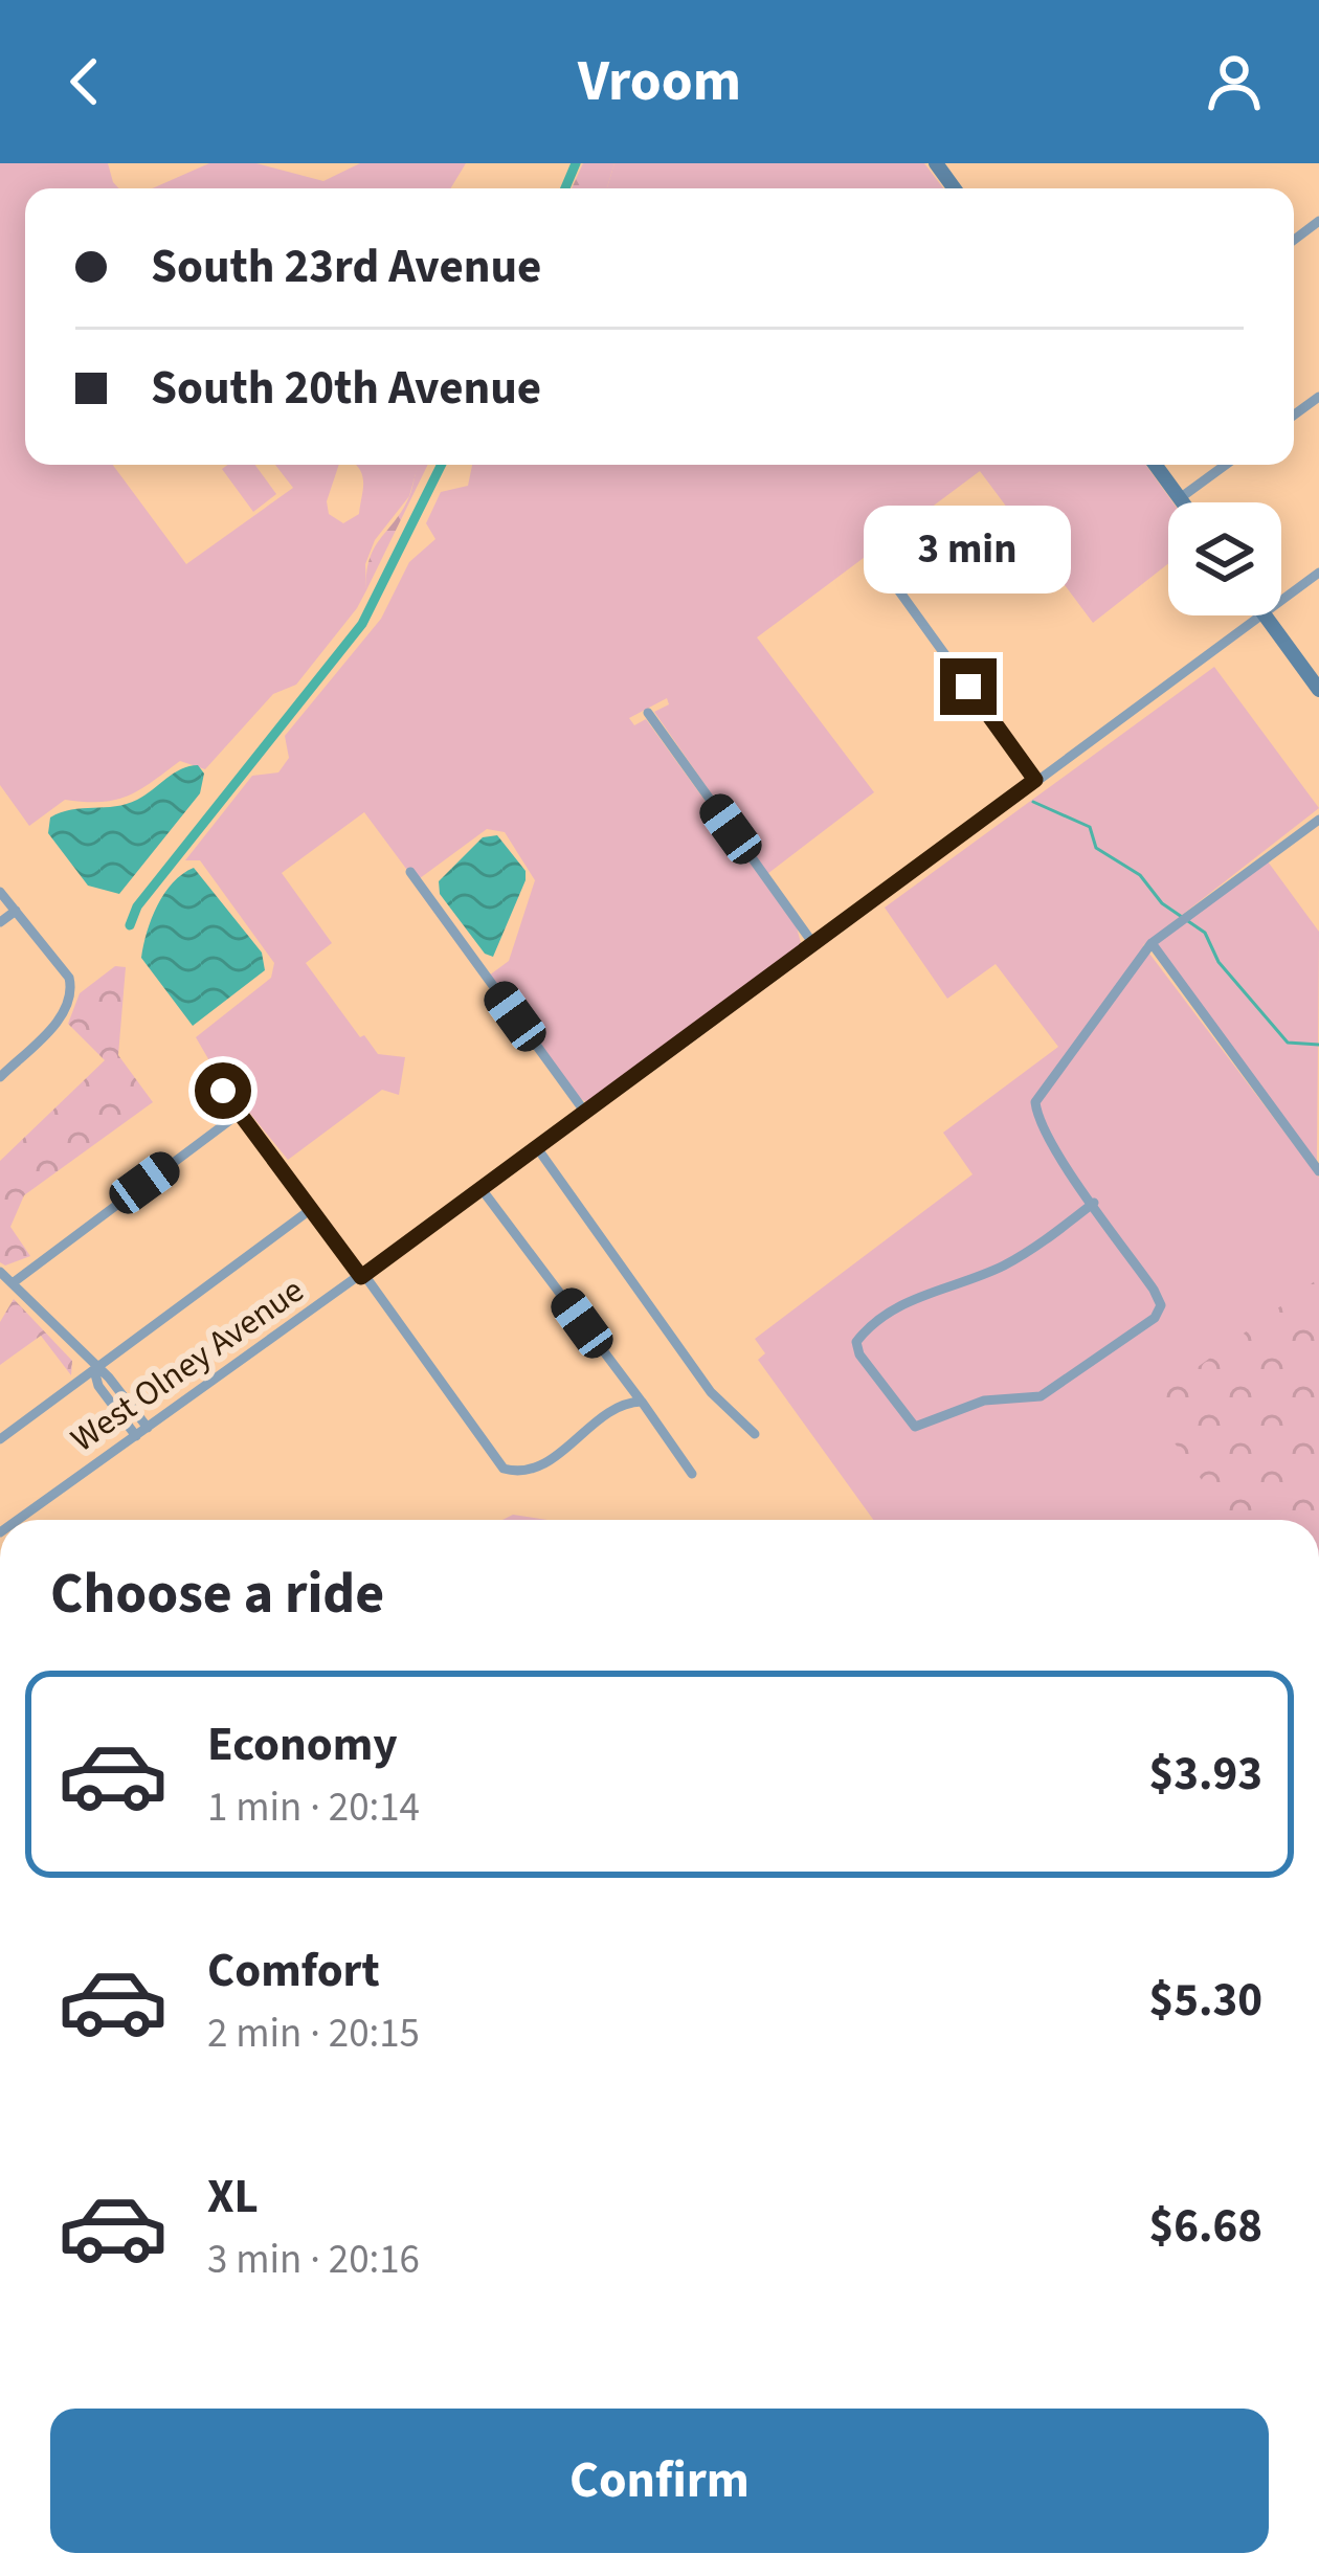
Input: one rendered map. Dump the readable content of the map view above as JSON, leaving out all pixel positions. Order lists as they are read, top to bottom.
{
  "streets": {
    "street": ["West Olney Avenue"]
  },
  "page": {
    "header": "Vroom",
    "banner": ["South 23rd Avenue", "South 20th Avenue"],
    "bubble": "3 min",
    "heading": "Choose a ride",
    "list": [
      {
        "name": "Economy",
        "note": "1 min · 20:14",
        "value": "$3.93"
      },
      {
        "name": "Comfort",
        "note": "2 min · 20:15",
        "value": "$5.30"
      },
      {
        "name": "XL",
        "note": "3 min · 20:16",
        "value": "$6.68"
      }
    ],
    "buttons": "Confirm"
  }
}
